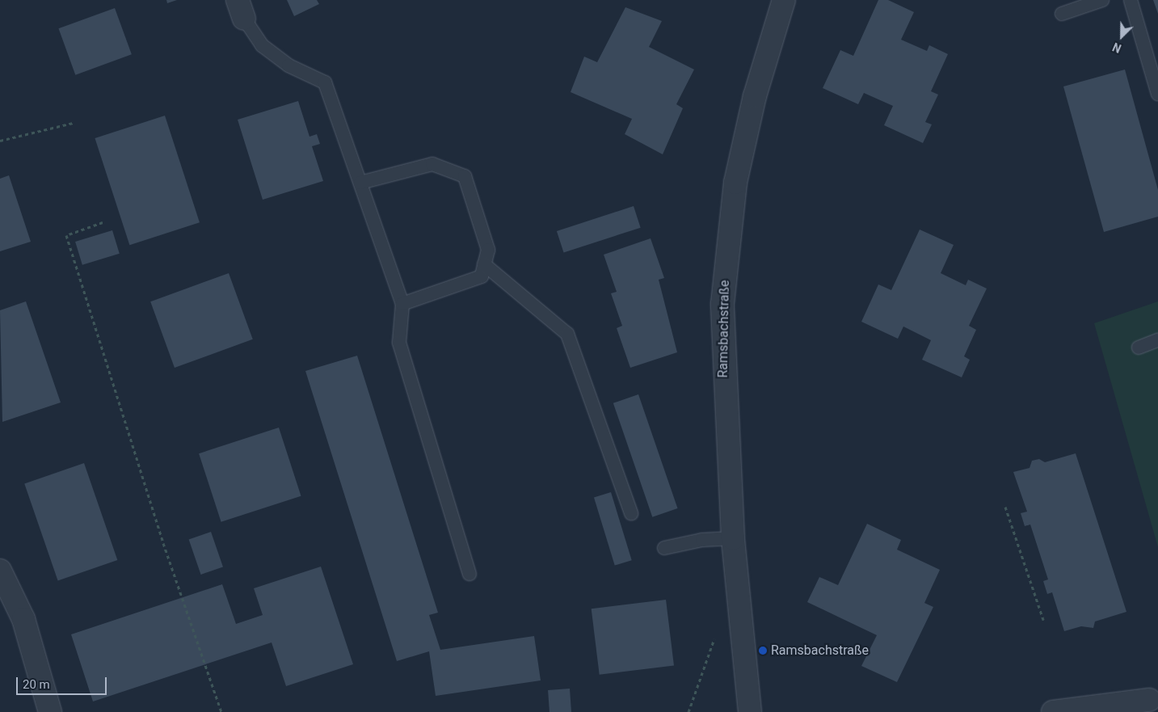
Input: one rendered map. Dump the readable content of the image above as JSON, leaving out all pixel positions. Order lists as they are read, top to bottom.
{
  "streets": {
    "street": ["Ramsbachstraße"]
  },
  "places": ["Ramsbachstraße"],
  "scale_bar": "20 m",
  "north": "bottom left"
}
